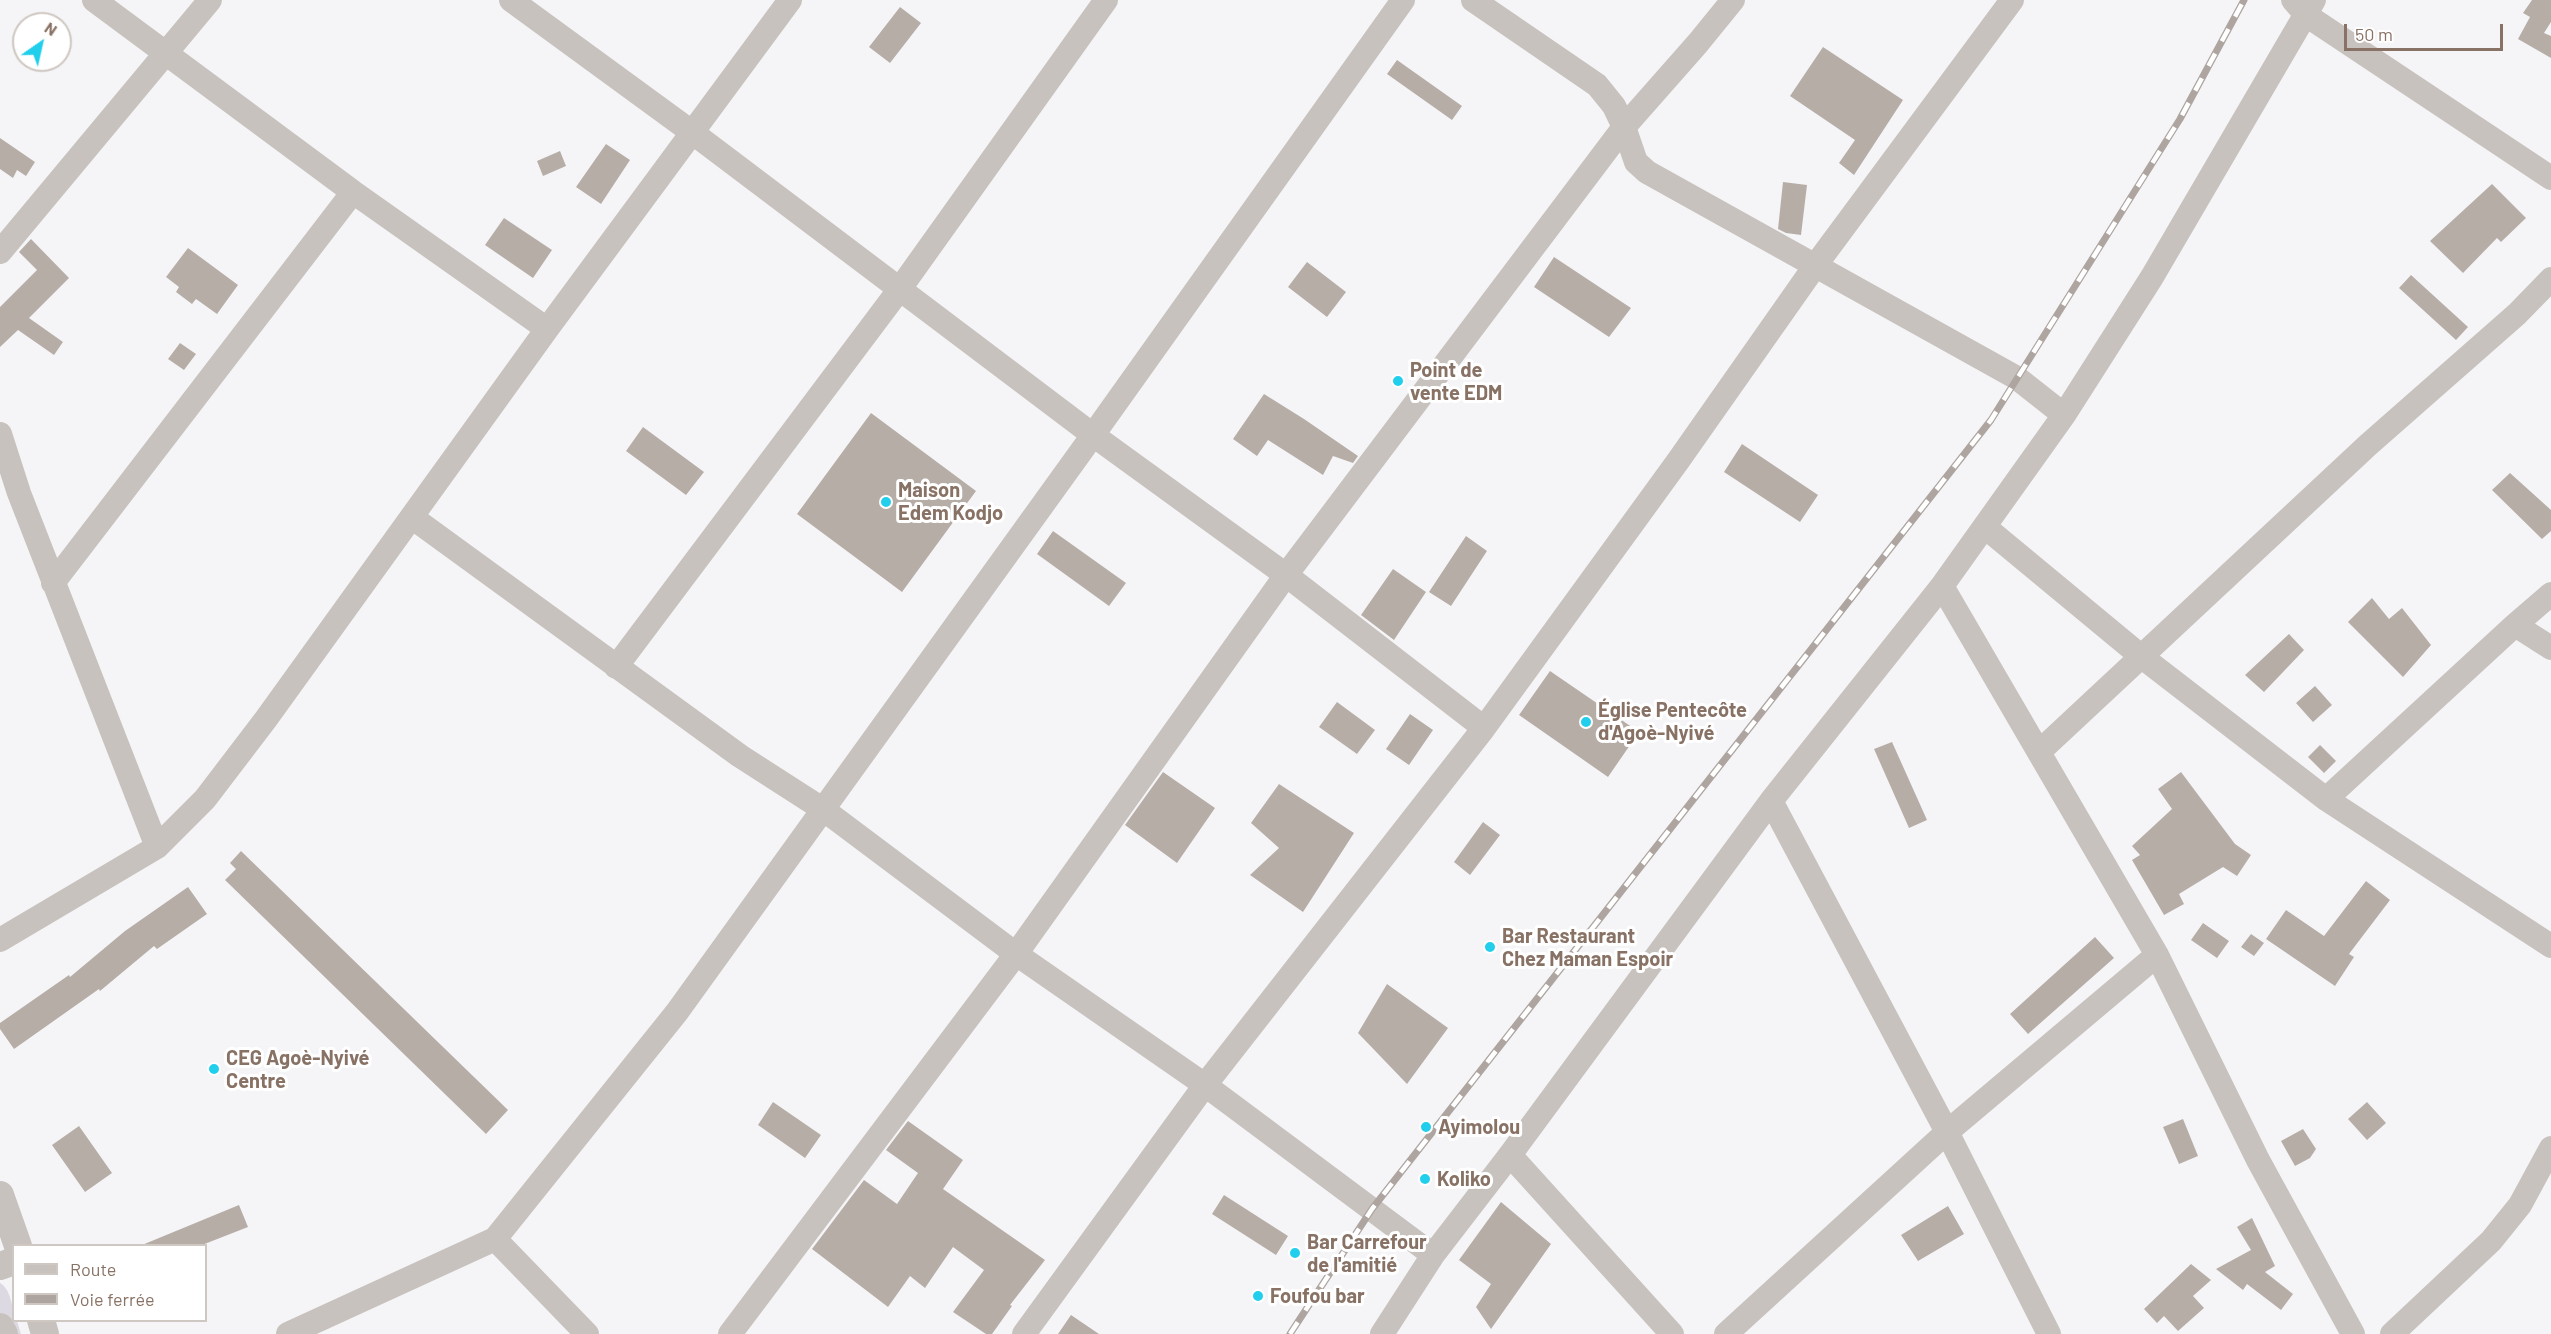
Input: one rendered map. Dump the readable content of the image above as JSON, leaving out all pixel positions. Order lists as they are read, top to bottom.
{
  "places": [
    "Point de vente EDM",
    "Maison Edem Kodjo",
    "Église Pentecôte d'Agoè-Nyivé",
    "Bar Restaurant Chez Maman Espoir",
    "CEG Agoè-Nyivé Centre",
    "Ayimolou",
    "Koliko",
    "Bar Carrefour de l'amitié",
    "Foufou bar"
  ],
  "legend": ["Route", "Voie ferrée"],
  "scale_bar": "50 m",
  "north": "top right"
}
